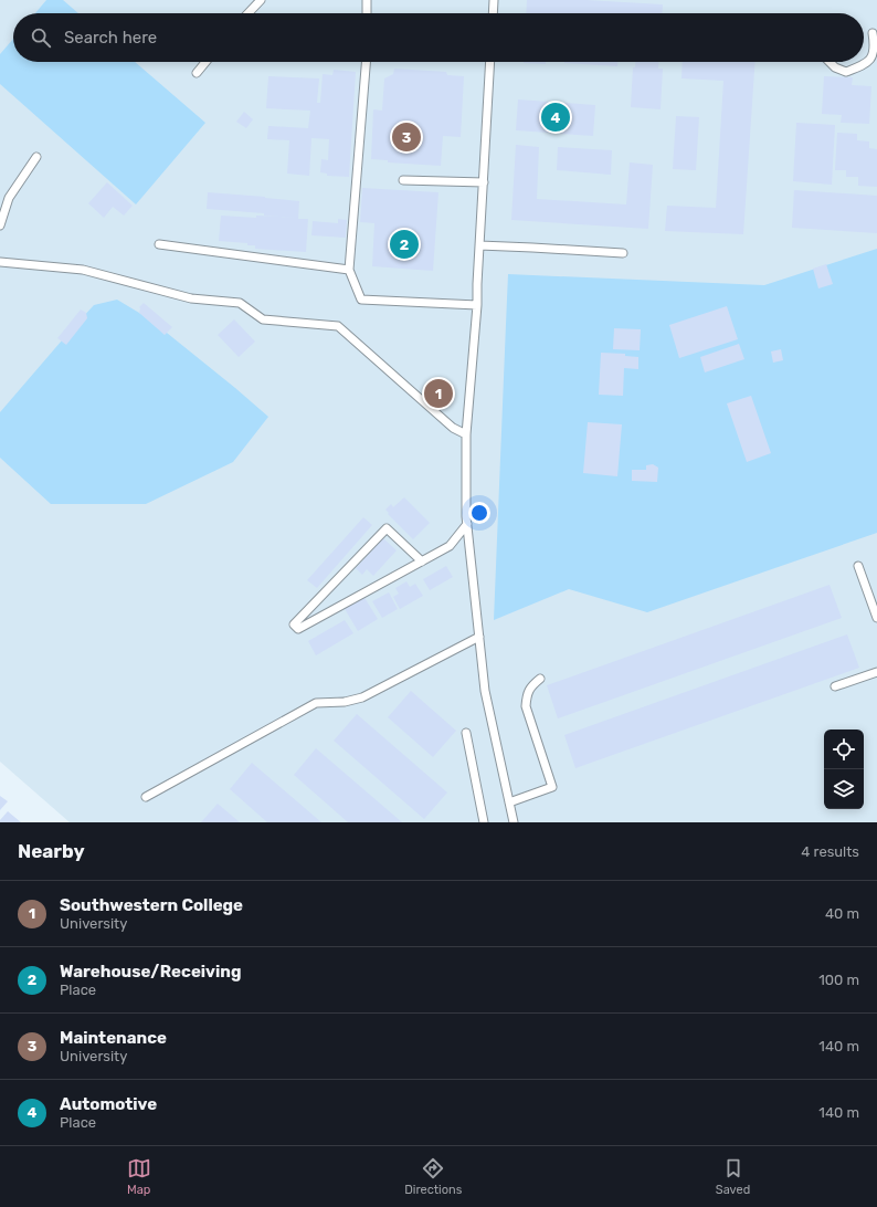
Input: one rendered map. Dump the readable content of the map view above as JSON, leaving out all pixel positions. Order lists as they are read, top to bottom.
{
  "page": {
    "search": "Search here",
    "pins": [
      "4",
      "3",
      "2",
      "1"
    ],
    "heading": ["Nearby", "4 results"],
    "list": [
      {
        "mark": "1",
        "name": "Southwestern College",
        "note": "University",
        "value": "40 m"
      },
      {
        "mark": "2",
        "name": "Warehouse/Receiving",
        "note": "Place",
        "value": "100 m"
      },
      {
        "mark": "3",
        "name": "Maintenance",
        "note": "University",
        "value": "140 m"
      },
      {
        "mark": "4",
        "name": "Automotive",
        "note": "Place",
        "value": "140 m"
      }
    ],
    "nav": ["Map", "Directions", "Saved"]
  }
}
